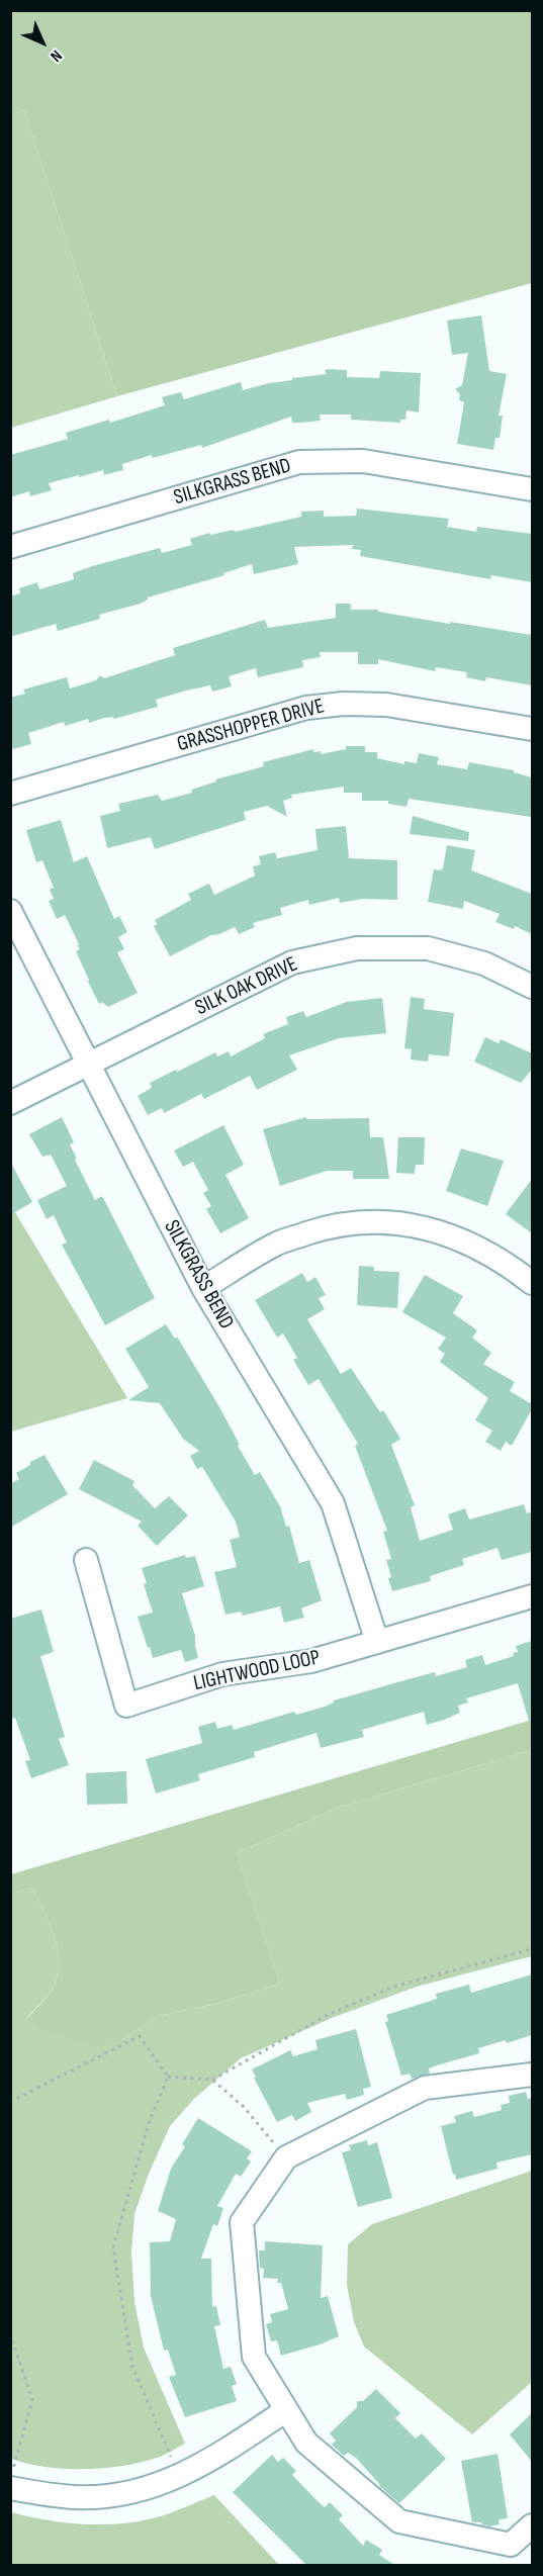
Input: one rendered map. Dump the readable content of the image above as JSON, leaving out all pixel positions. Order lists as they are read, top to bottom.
{
  "streets": {
    "street": [
      "SILKGRASS BEND",
      "GRASSHOPPER DRIVE",
      "SILK OAK DRIVE",
      "LIGHTWOOD LOOP"
    ]
  },
  "crossings": [
    ["SILKGRASS BEND", "SILK OAK DRIVE"],
    ["SILKGRASS BEND", "LIGHTWOOD LOOP"]
  ],
  "north": "bottom right"
}
